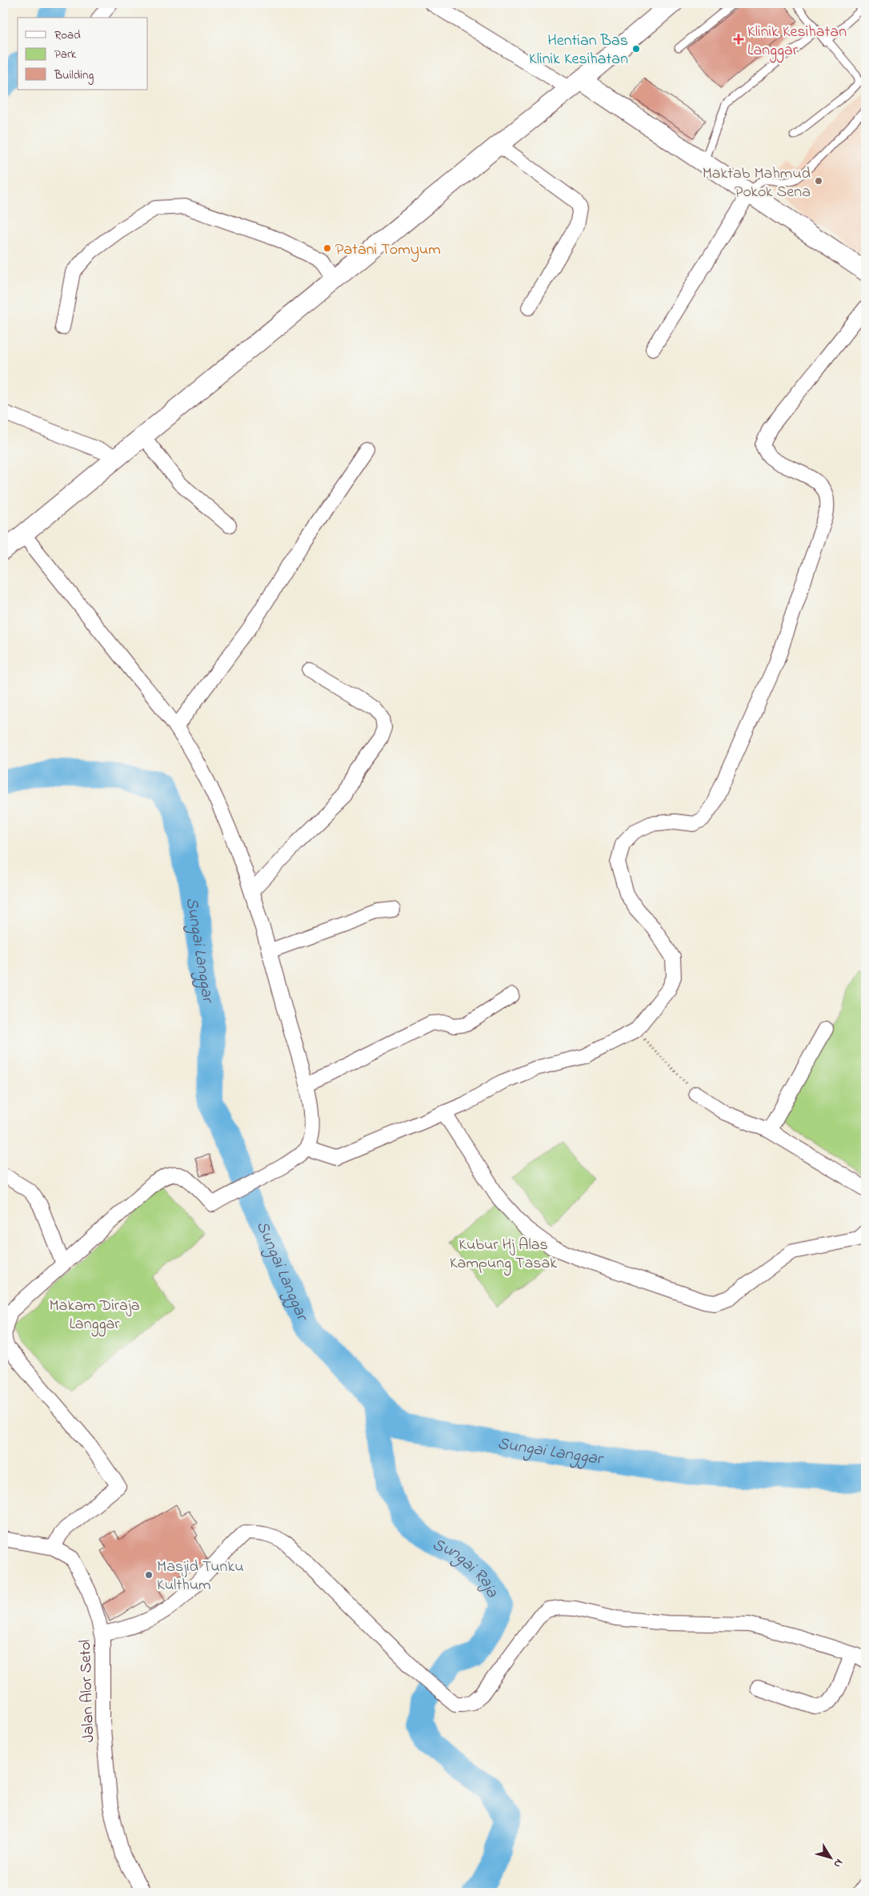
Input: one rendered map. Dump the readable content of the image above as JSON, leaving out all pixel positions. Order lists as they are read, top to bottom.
{
  "streets": {
    "street": ["Jalan Alor Setol"]
  },
  "water": ["Sungai Langgar", "Sungai Raja"],
  "parks": ["Kubur Hj Alas Kampung Tasak", "Makam Diraja Langgar"],
  "places": {
    "health": ["Klinik Kesihatan Langgar"],
    "other": [
      "Hentian Bas Klinik Kesihatan",
      "Maktab Mahmud Pokok Sena",
      "Patani Tomyum",
      "Masjid Tunku Kulthum"
    ]
  },
  "legend": ["Road", "Park", "Building"],
  "north": "bottom right"
}
